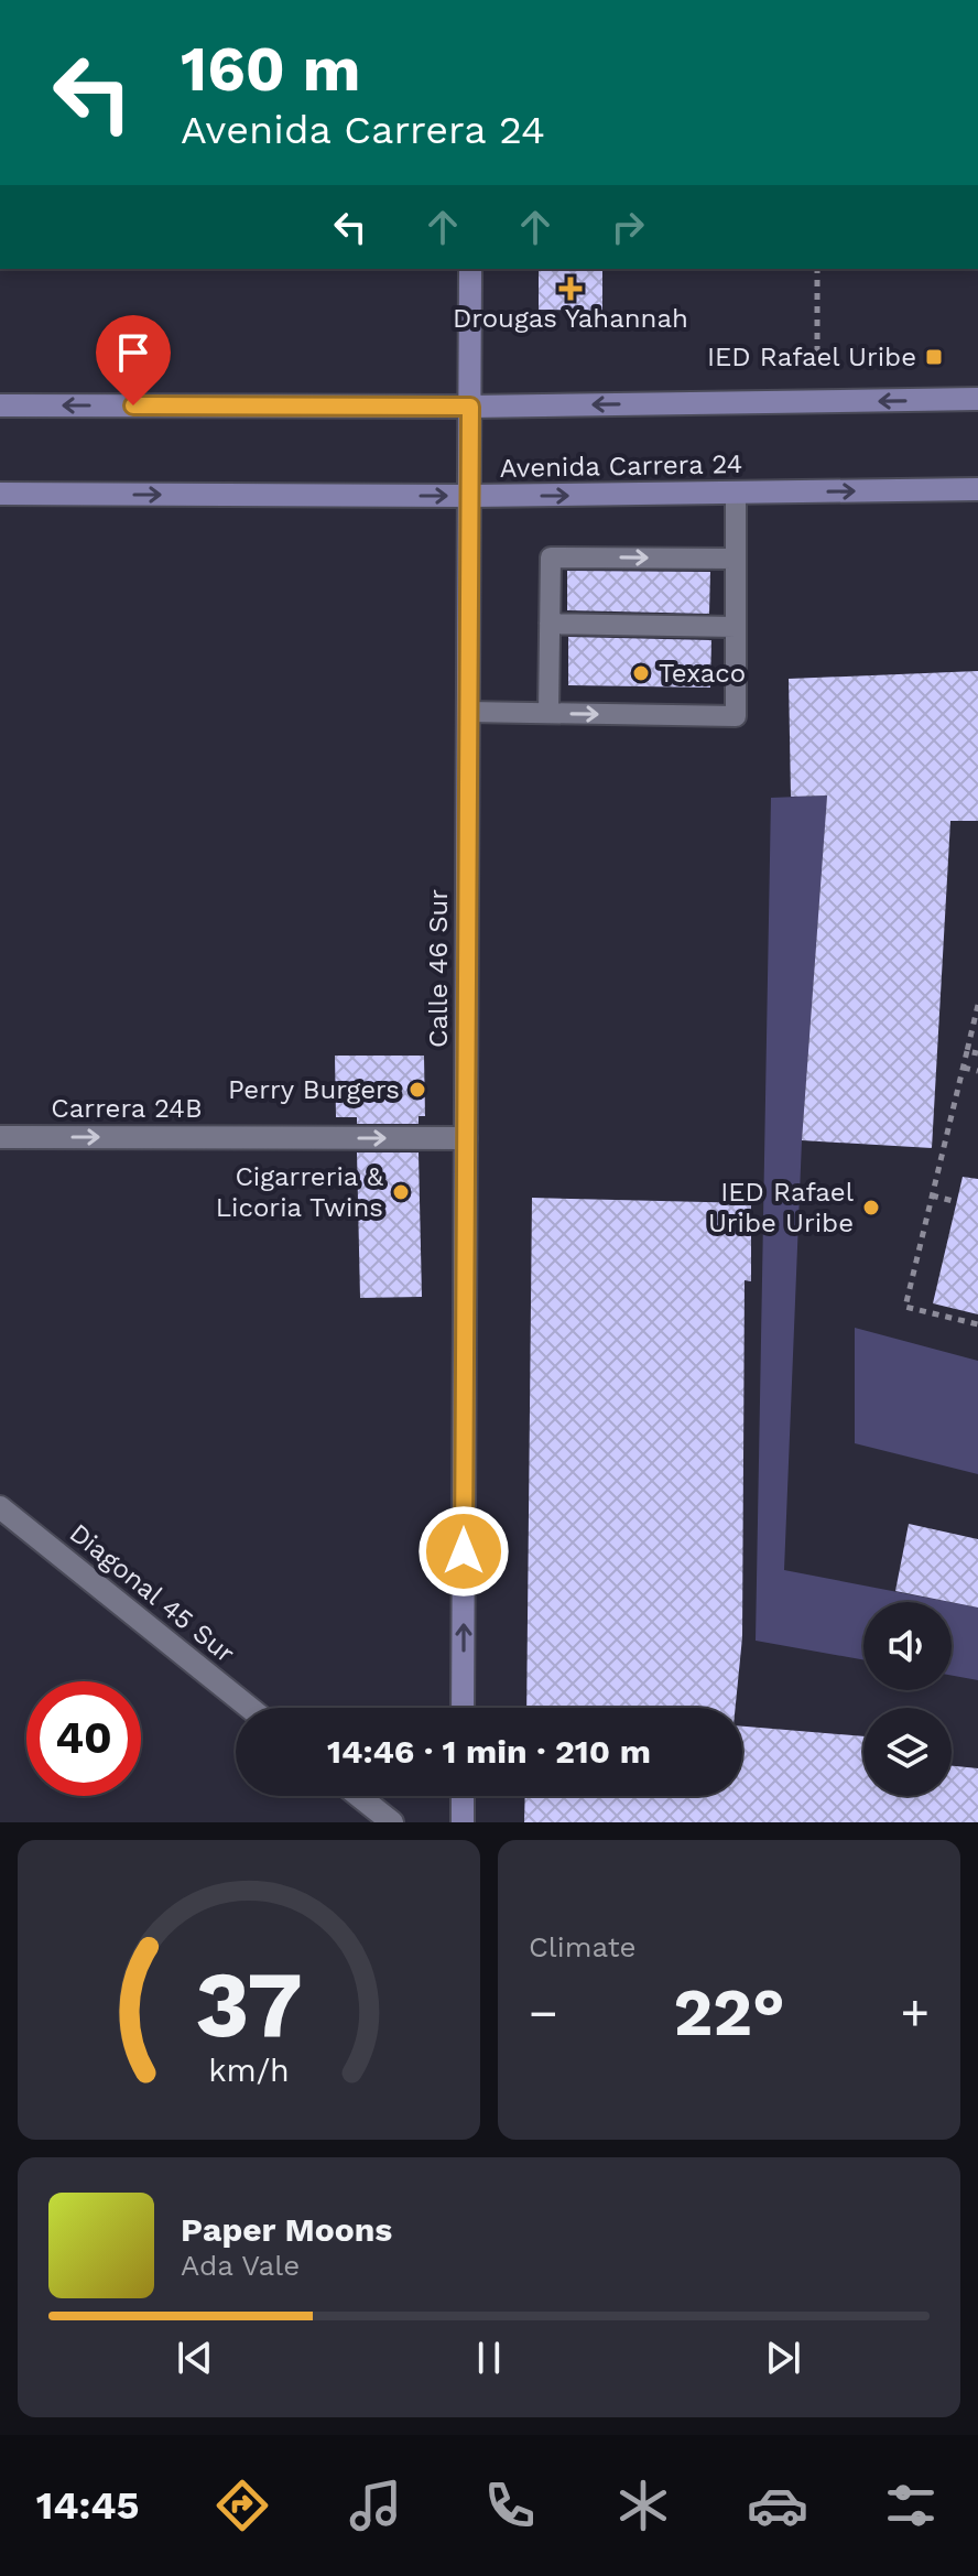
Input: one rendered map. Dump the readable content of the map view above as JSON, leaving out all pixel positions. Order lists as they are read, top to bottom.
{
  "streets": {
    "main road": ["Avenida Carrera 24", "Calle 46 Sur"],
    "street": ["Carrera 24B", "Diagonal 45 Sur"]
  },
  "crossings": [
    ["Avenida Carrera 24", "Calle 46 Sur"],
    ["Calle 46 Sur", "Carrera 24B"]
  ],
  "one_way": ["Calle 46 Sur", "Carrera 24B"],
  "places": {
    "health": ["Drougas Yahannah"],
    "transit": ["IED Rafael Uribe"],
    "other": [
      "Texaco",
      "Perry Burgers",
      "Cigarreria & Licoria Twins",
      "IED Rafael Uribe Uribe"
    ]
  },
  "page": {
    "turn": ["160 m", "Avenida Carrera 24"],
    "limit": "40",
    "trip": "14:46 · 1 min · 210 m",
    "tile": "Climate",
    "heat": ["−", "22°", "+"],
    "song": ["Paper Moons", "Ada Vale"],
    "tabs": "14:45",
    "gauge": ["37", "km/h"]
  }
}
